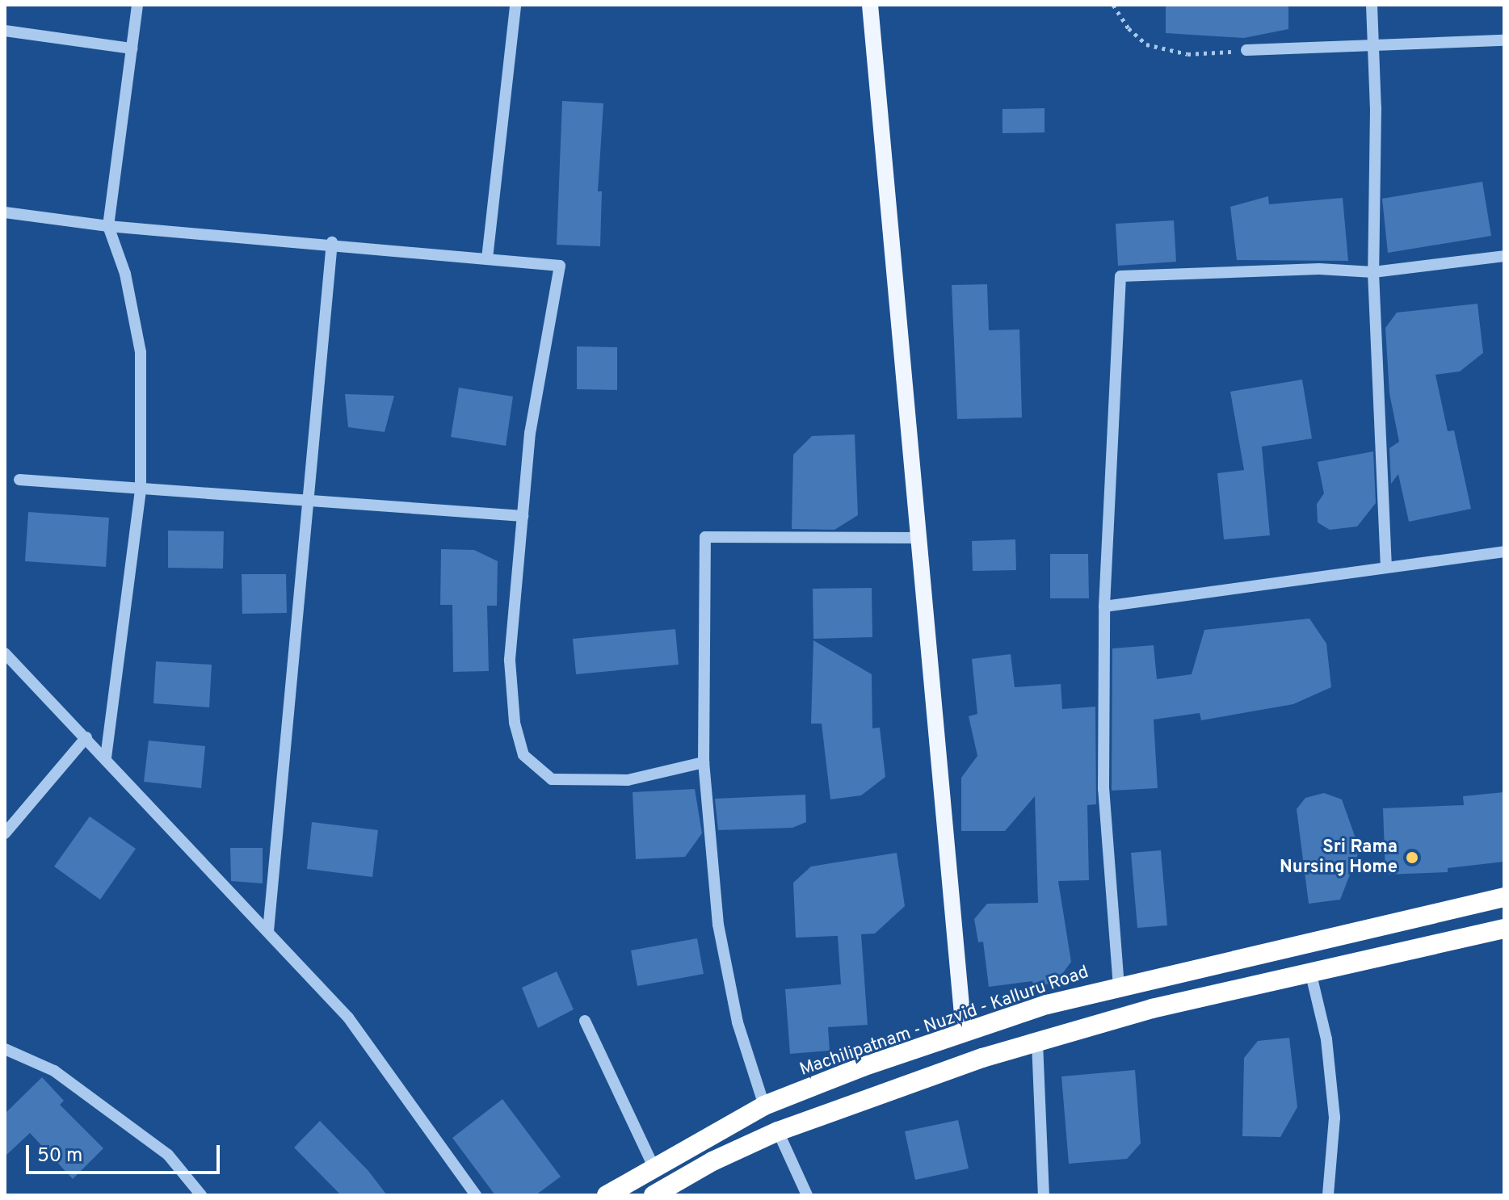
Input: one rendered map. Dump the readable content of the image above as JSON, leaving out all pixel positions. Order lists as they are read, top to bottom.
{
  "streets": {
    "highway": ["Machilipatnam - Nuzvid - Kalluru Road"]
  },
  "places": ["Sri Rama Nursing Home"],
  "scale_bar": "50 m"
}
